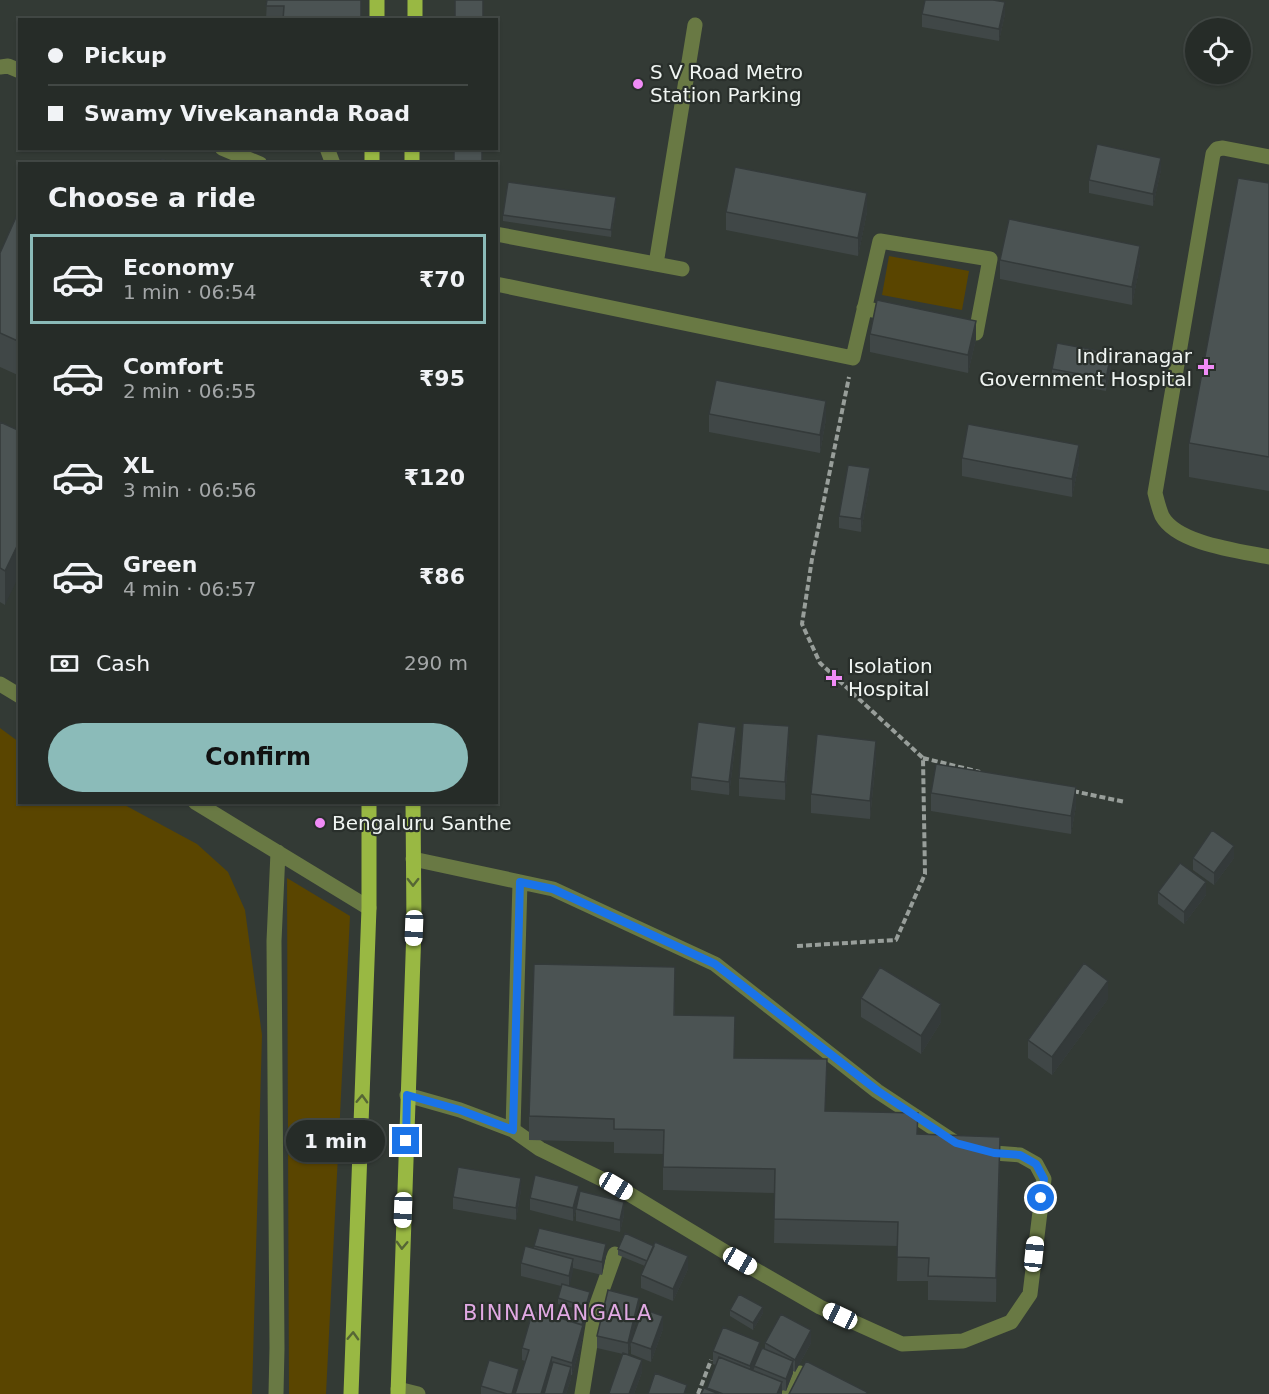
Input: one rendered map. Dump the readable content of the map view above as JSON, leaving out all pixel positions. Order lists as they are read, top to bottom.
{
  "districts": ["BINNAMANGALA"],
  "places": {
    "other": ["S V Road Metro Station Parking", "Bengaluru Santhe"],
    "health": ["Indiranagar Government Hospital", "Isolation Hospital"]
  },
  "page": {
    "banner": ["Pickup", "Swamy Vivekananda Road"],
    "heading": "Choose a ride",
    "list": [
      {
        "name": "Economy",
        "note": "1 min · 06:54",
        "value": "₹70"
      },
      {
        "name": "Comfort",
        "note": "2 min · 06:55",
        "value": "₹95"
      },
      {
        "name": "XL",
        "note": "3 min · 06:56",
        "value": "₹120"
      },
      {
        "name": "Green",
        "note": "4 min · 06:57",
        "value": "₹86"
      }
    ],
    "pay": ["Cash", "290 m"],
    "buttons": "Confirm",
    "bubble": "1 min"
  }
}
